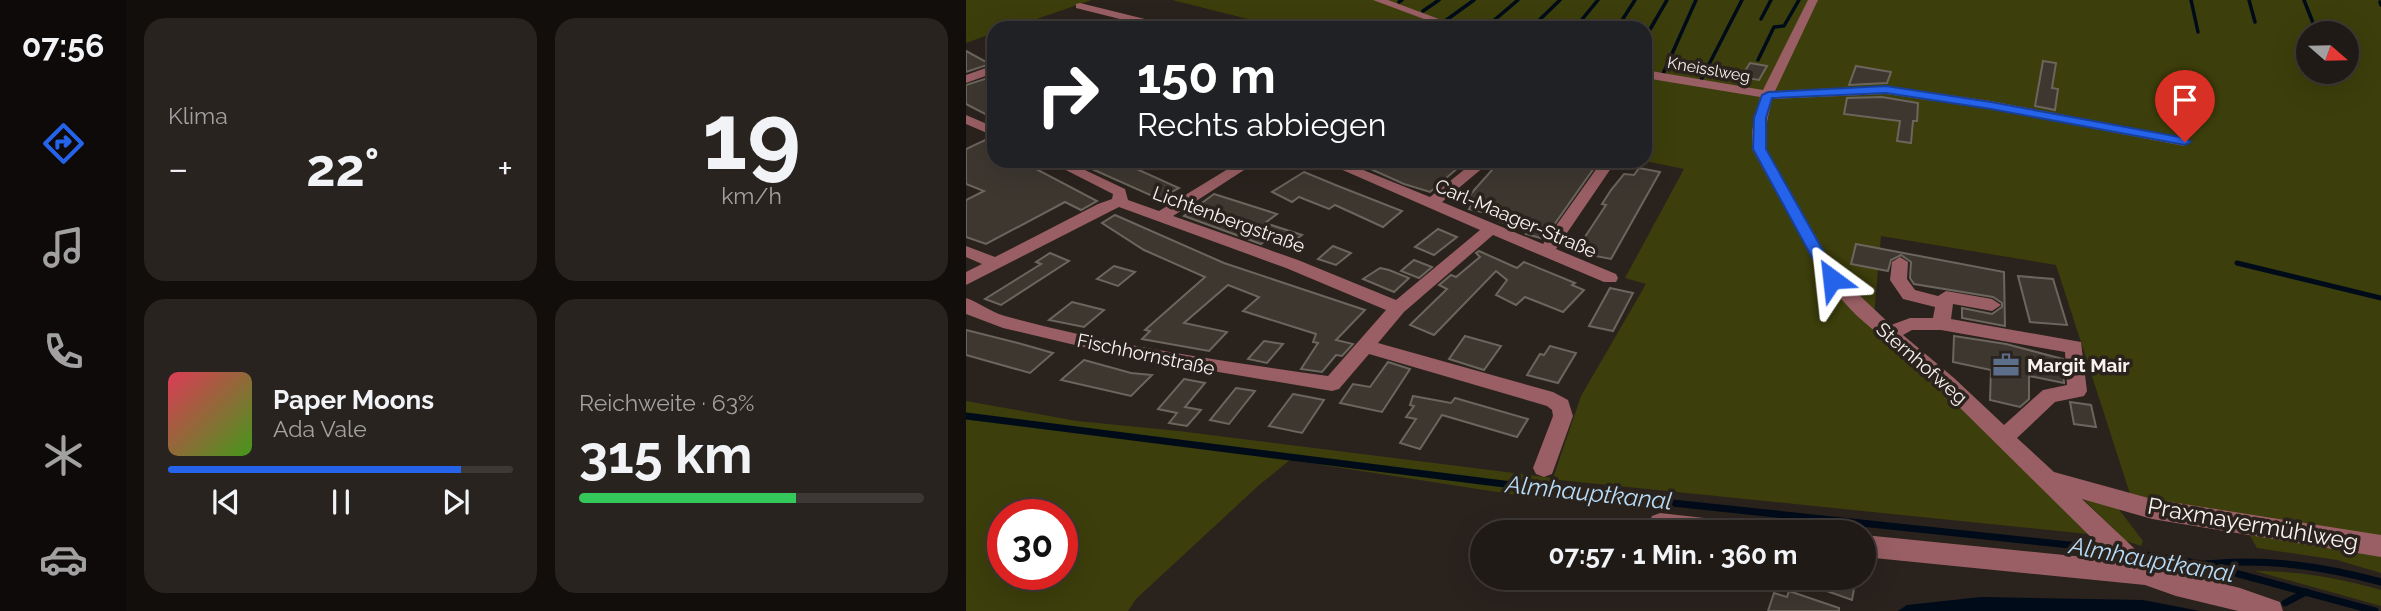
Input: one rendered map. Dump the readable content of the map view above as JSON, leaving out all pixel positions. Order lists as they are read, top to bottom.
{
  "streets": {
    "street": [
      "Kneisslweg",
      "Carl-Maager-Straße",
      "Lichtenbergstraße",
      "Fischhornstraße",
      "Sternhofweg",
      "Praxmayermühlweg"
    ]
  },
  "crossings": [
    ["Kneisslweg", "Sternhofweg"],
    ["Sternhofweg", "Praxmayermühlweg"]
  ],
  "water": ["Almhauptkanal"],
  "places": {
    "office": ["Margit Mair"]
  },
  "north": "right",
  "page": {
    "tabs": "07:56",
    "tile": [
      "Klima",
      ["19", "km/h"],
      ["Reichweite · 63%", "315 km"]
    ],
    "turn": ["150 m", "Rechts abbiegen"],
    "heat": ["−", "22°", "+"],
    "song": ["Paper Moons", "Ada Vale"],
    "limit": "30",
    "trip": "07:57 · 1 Min. · 360 m"
  }
}
